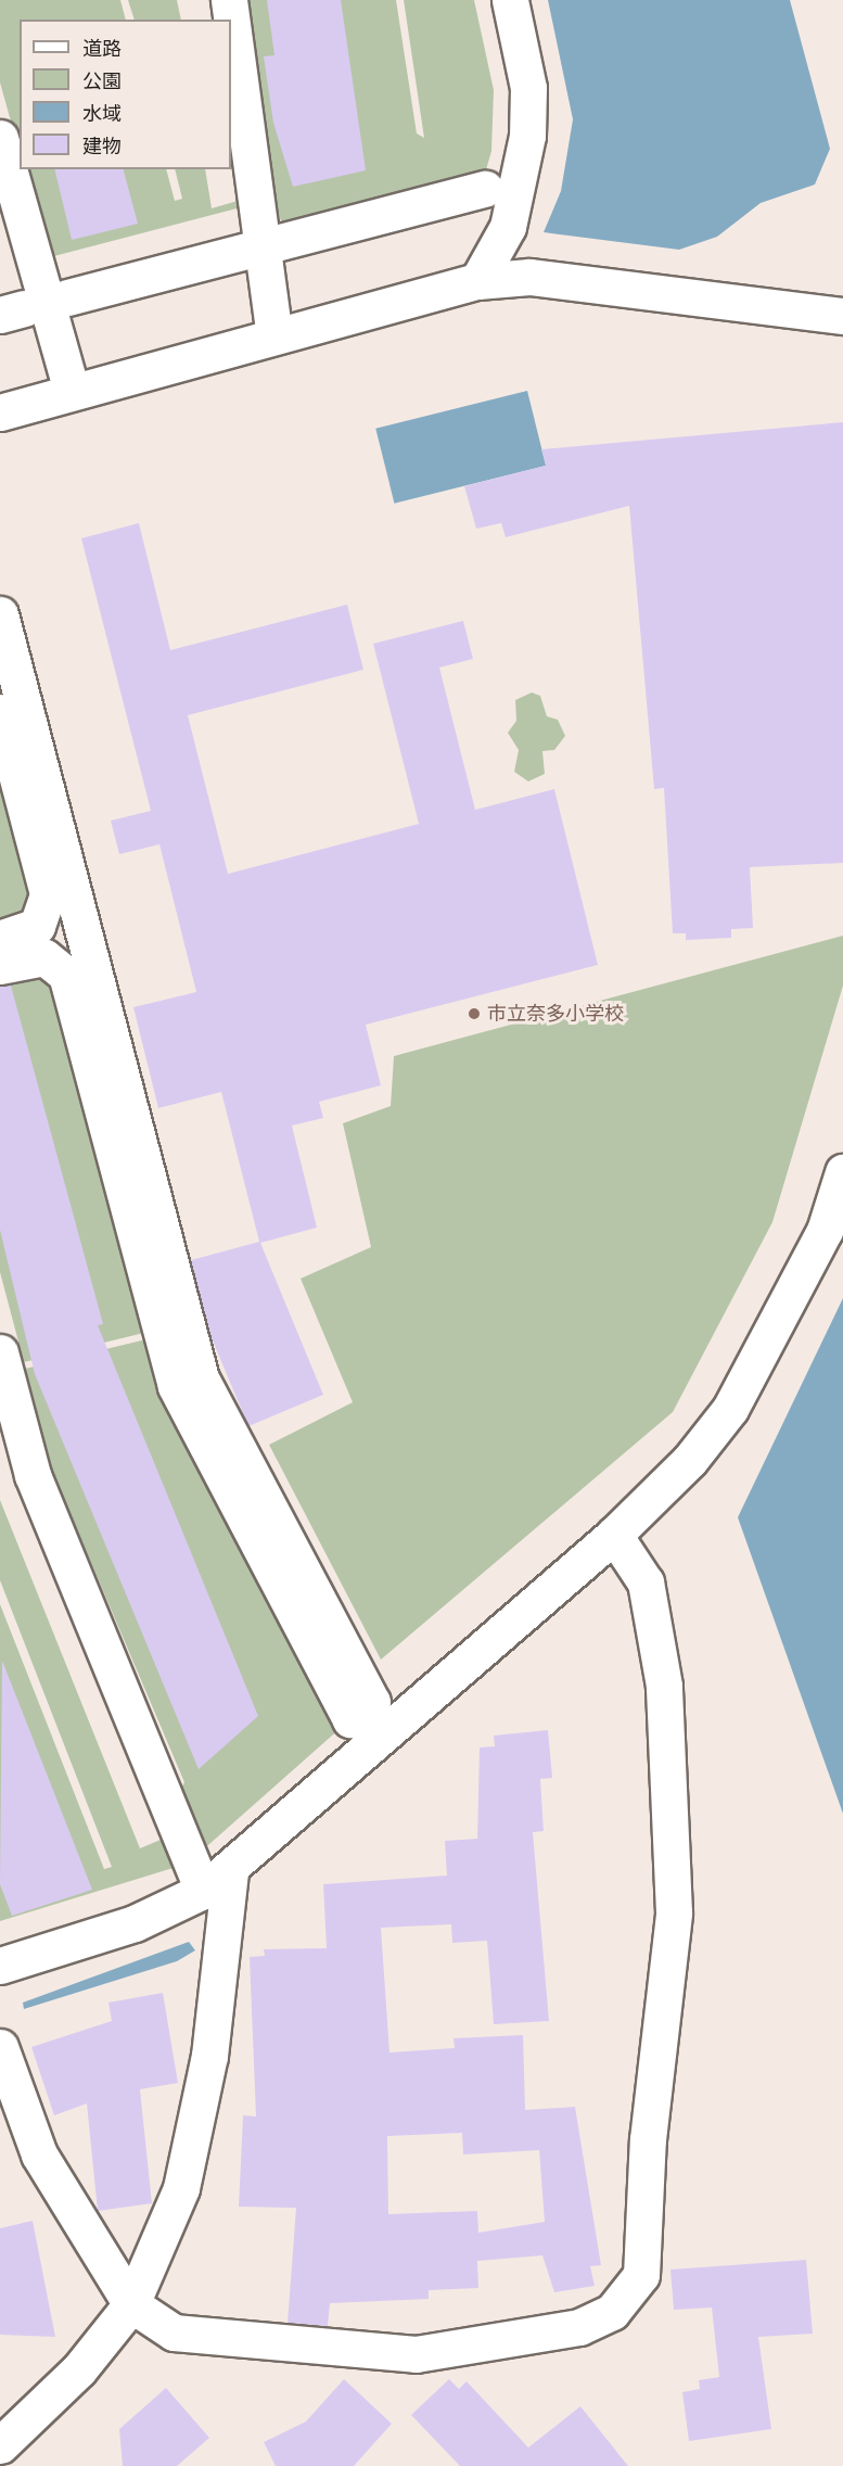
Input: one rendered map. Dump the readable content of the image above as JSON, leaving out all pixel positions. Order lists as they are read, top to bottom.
{
  "places": ["市立奈多小学校"],
  "legend": [
    "道路",
    "公園",
    "水域",
    "建物"
  ]
}
